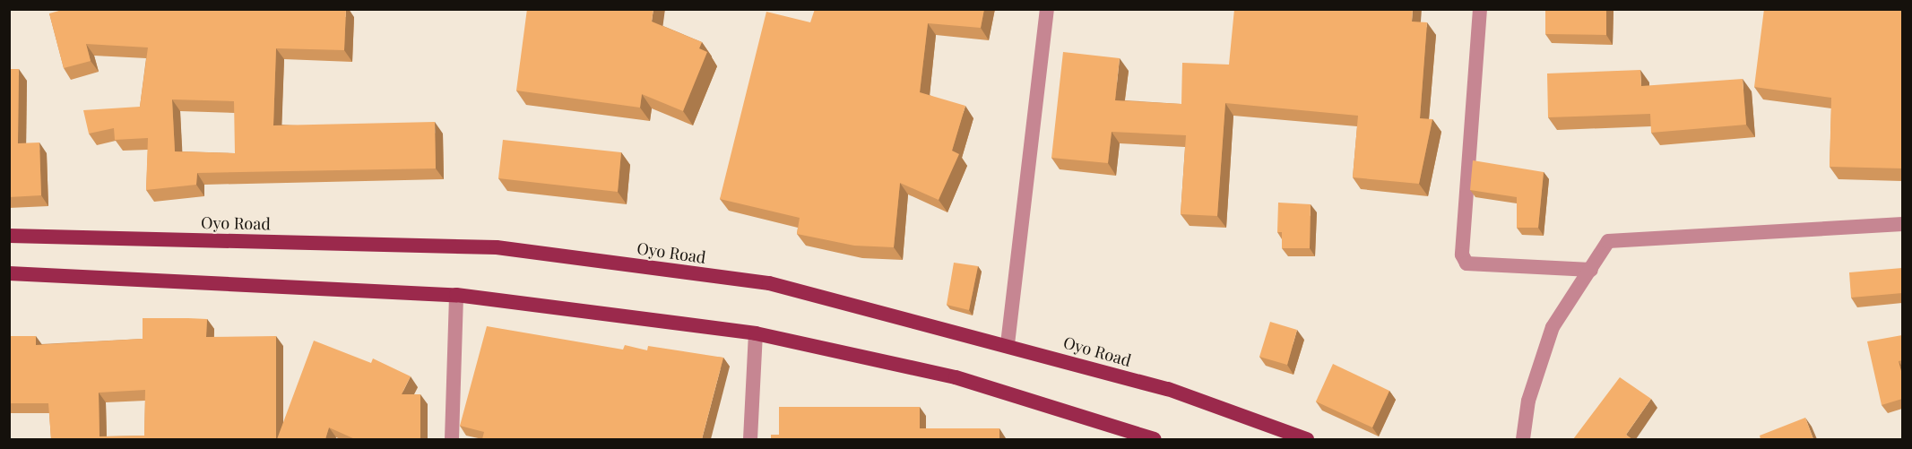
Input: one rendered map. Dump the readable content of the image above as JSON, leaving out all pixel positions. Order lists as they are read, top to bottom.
{
  "streets": {
    "main road": ["Oyo Road"]
  }
}
